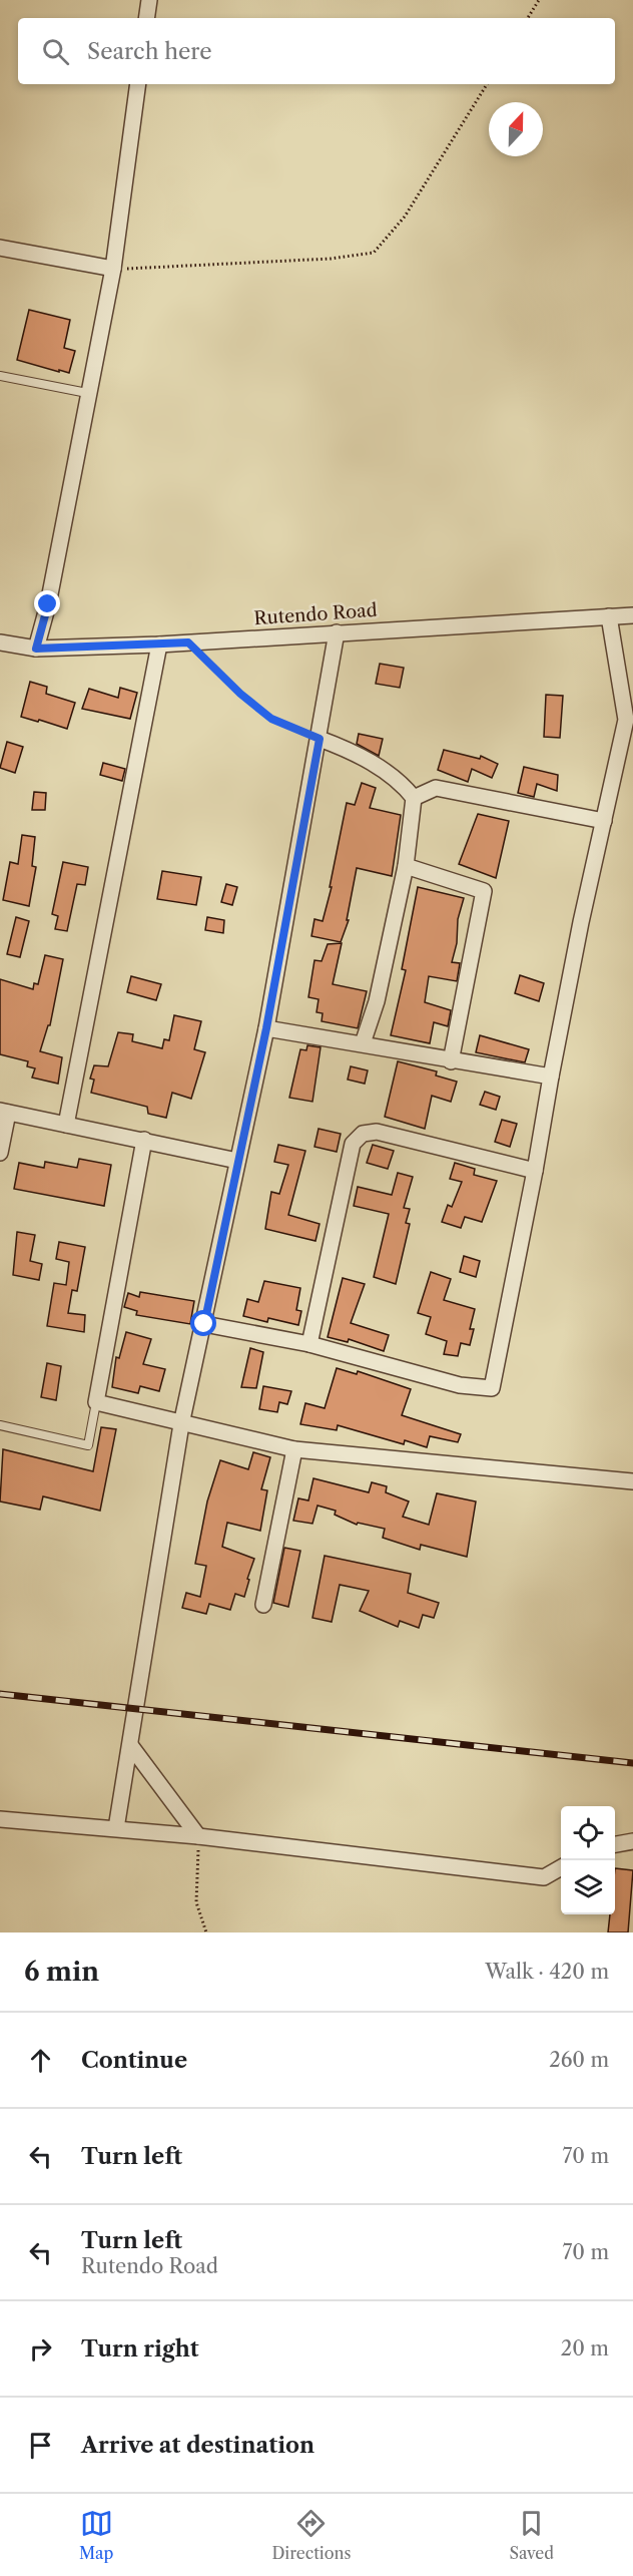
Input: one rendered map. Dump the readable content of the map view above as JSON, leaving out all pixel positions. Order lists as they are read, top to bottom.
{
  "streets": {
    "street": ["Rutendo Road"]
  },
  "north": "top",
  "page": {
    "search": "Search here",
    "heading": ["6 min", "Walk · 420 m"],
    "list": [
      ["Continue", "260 m"],
      ["Turn left", "70 m"],
      ["Turn left", "Rutendo Road", "70 m"],
      ["Turn right", "20 m"],
      "Arrive at destination"
    ],
    "nav": ["Map", "Directions", "Saved"]
  }
}
